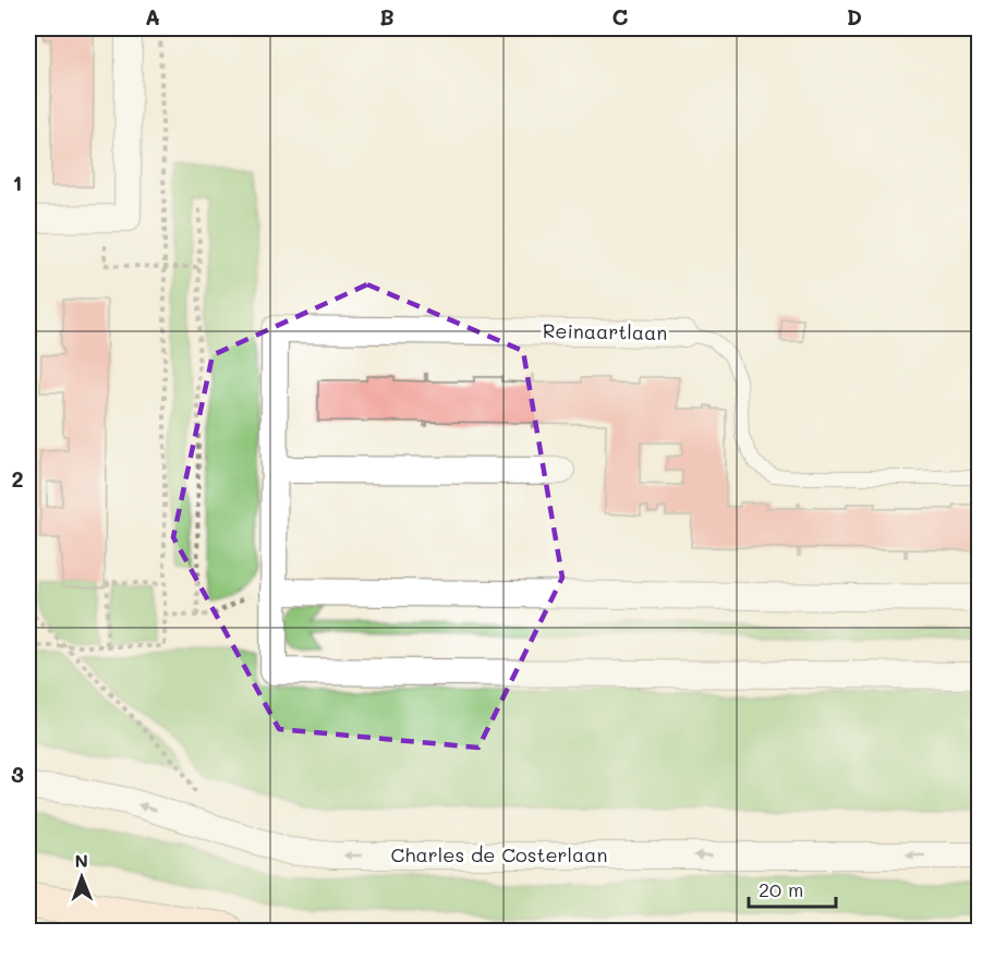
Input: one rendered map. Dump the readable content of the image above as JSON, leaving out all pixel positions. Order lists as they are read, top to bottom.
{
  "streets": {
    "street": ["Reinaartlaan", "Charles de Costerlaan"]
  },
  "one_way": ["Charles de Costerlaan"],
  "scale_bar": "20 m",
  "north": "top",
  "grid": {
    "columns": [
      "A",
      "B",
      "C",
      "D"
    ],
    "rows": ["1", "2", "3"]
  }
}
